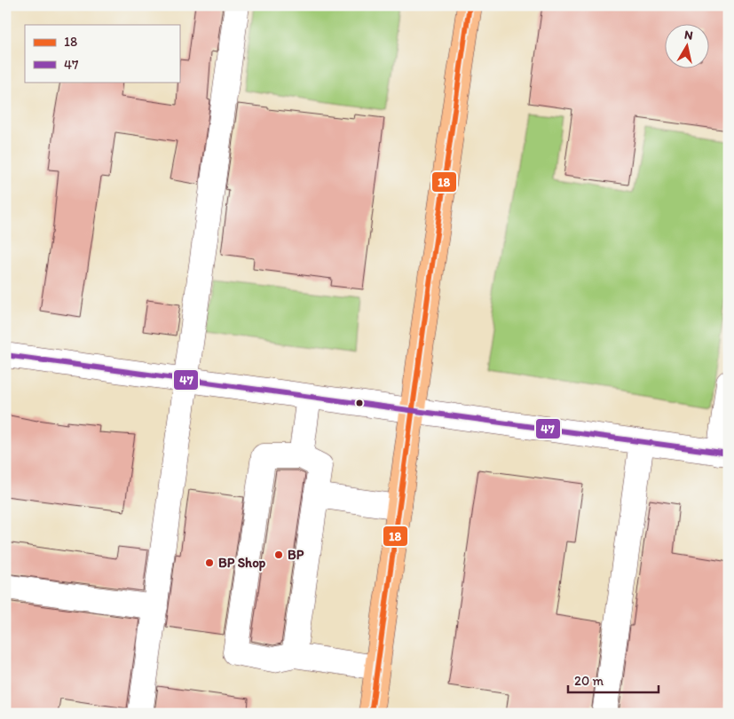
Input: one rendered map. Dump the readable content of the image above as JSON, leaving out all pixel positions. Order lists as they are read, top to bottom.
{
  "places": ["BP", "BP Shop"],
  "lines": ["transit line 18", "transit line 47"],
  "legend": ["18", "47"],
  "scale_bar": "20 m",
  "north": "top"
}
